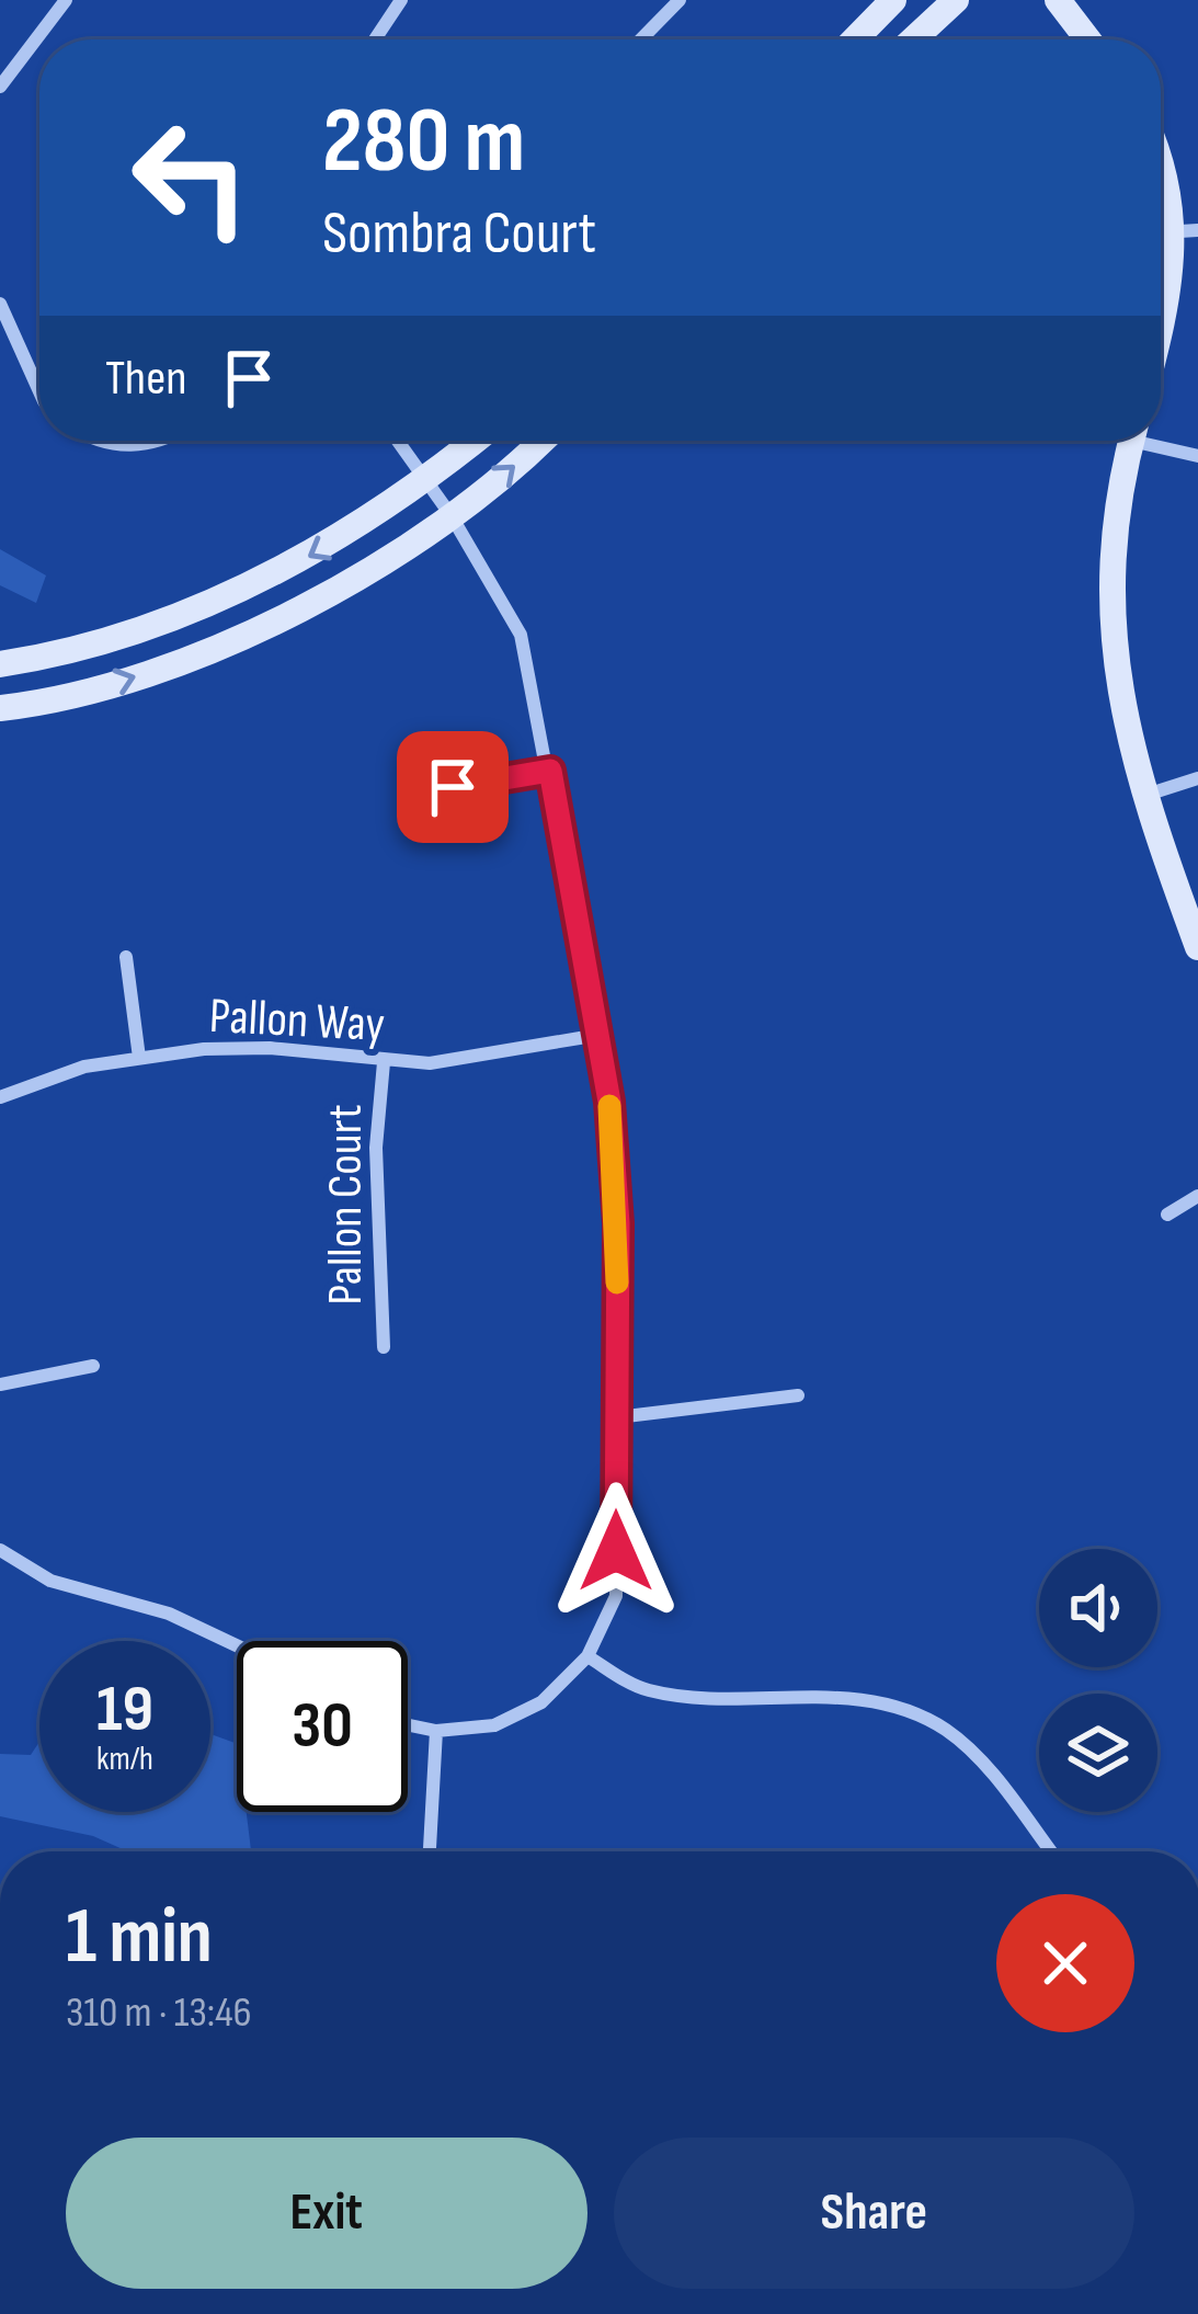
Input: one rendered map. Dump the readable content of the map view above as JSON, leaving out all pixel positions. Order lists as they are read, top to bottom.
{
  "streets": {
    "street": ["Pallon Way", "Pallon Court"]
  },
  "crossings": [
    ["Pallon Way", "Pallon Court"]
  ],
  "page": {
    "turn": ["280 m", "Sombra Court"],
    "then": "Then",
    "speed": "19 km/h",
    "limit": "30",
    "heading": ["1 min", "310 m · 13:46"],
    "buttons": ["Exit", "Share"]
  }
}
